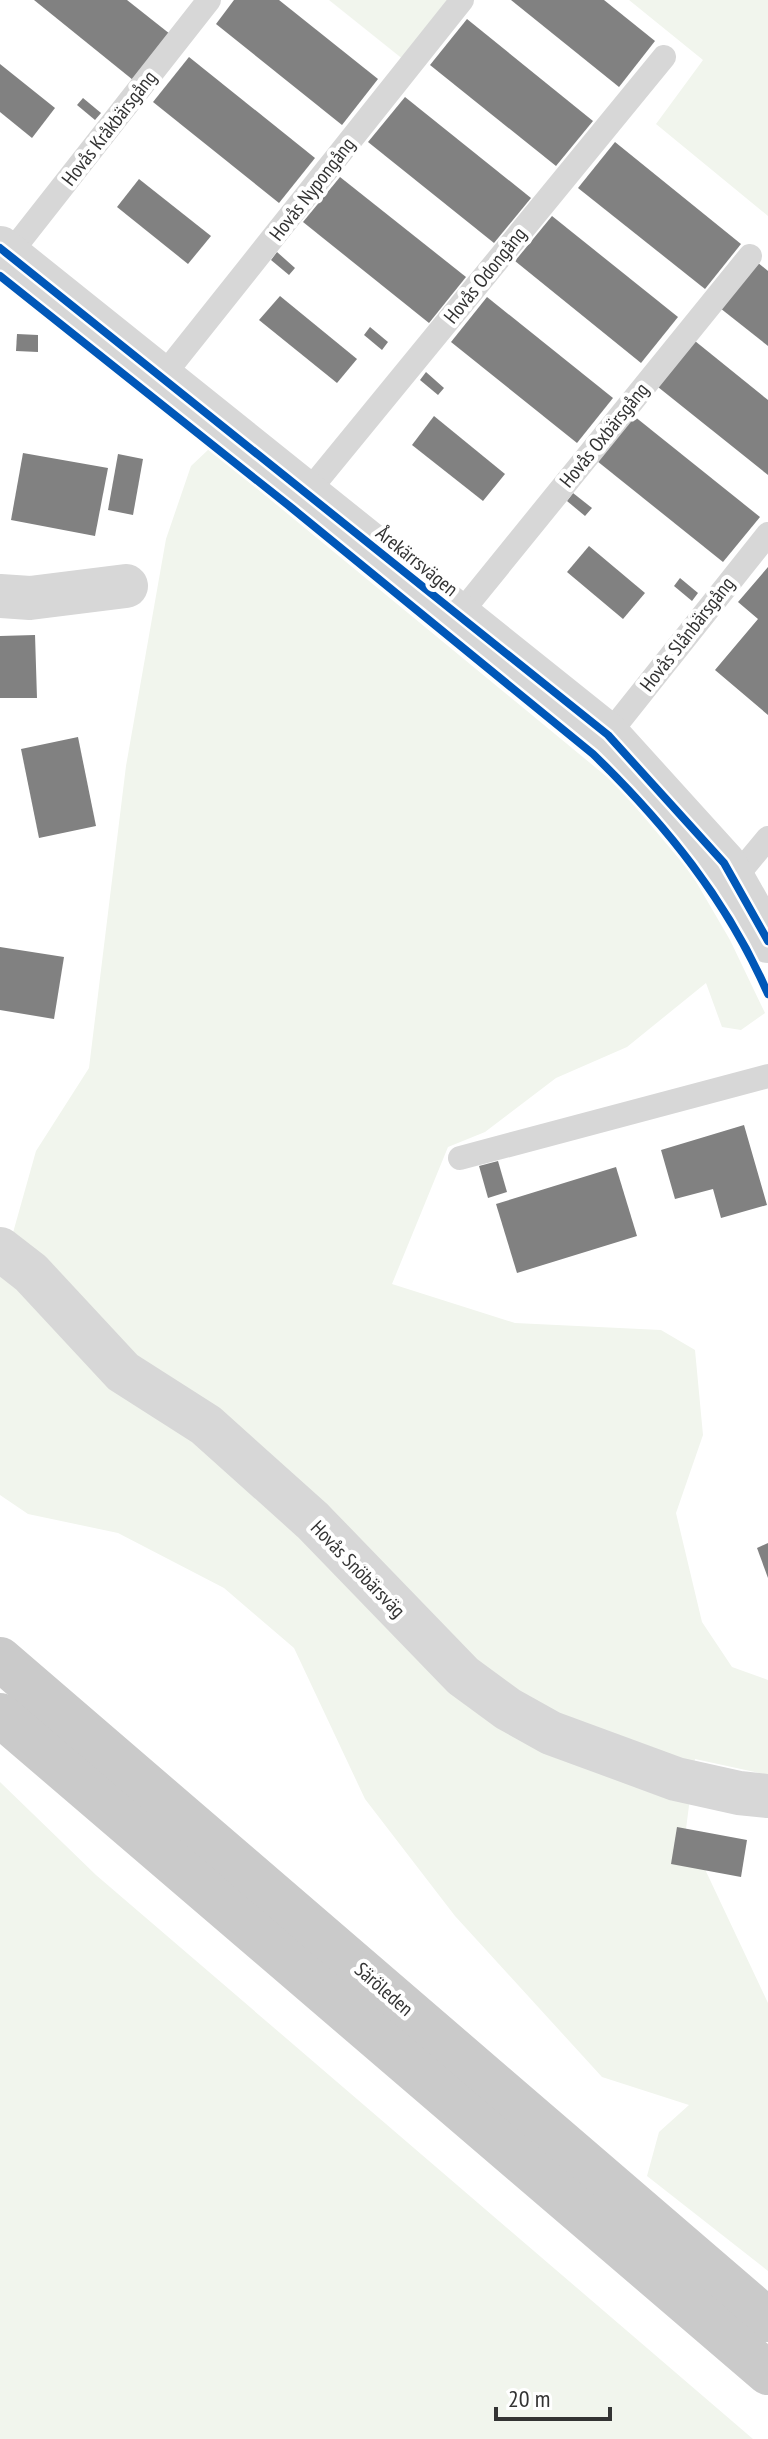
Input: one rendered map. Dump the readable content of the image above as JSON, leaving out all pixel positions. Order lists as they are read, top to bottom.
{
  "streets": {
    "main road": ["Säröleden"],
    "street": ["Årekärrsvägen", "Hovås Snöbärsväg"],
    "lane": [
      "Hovås Kråkbärsgång",
      "Hovås Nypongång",
      "Hovås Odongång",
      "Hovås Oxbärsgång",
      "Hovås Slånbärsgång"
    ]
  },
  "crossings": [
    ["Hovås Kråkbärsgång", "Årekärrsvägen"],
    ["Hovås Nypongång", "Årekärrsvägen"],
    ["Hovås Odongång", "Årekärrsvägen"],
    ["Hovås Oxbärsgång", "Årekärrsvägen"],
    ["Årekärrsvägen", "Hovås Slånbärsgång"]
  ],
  "scale_bar": "20 m"
}
